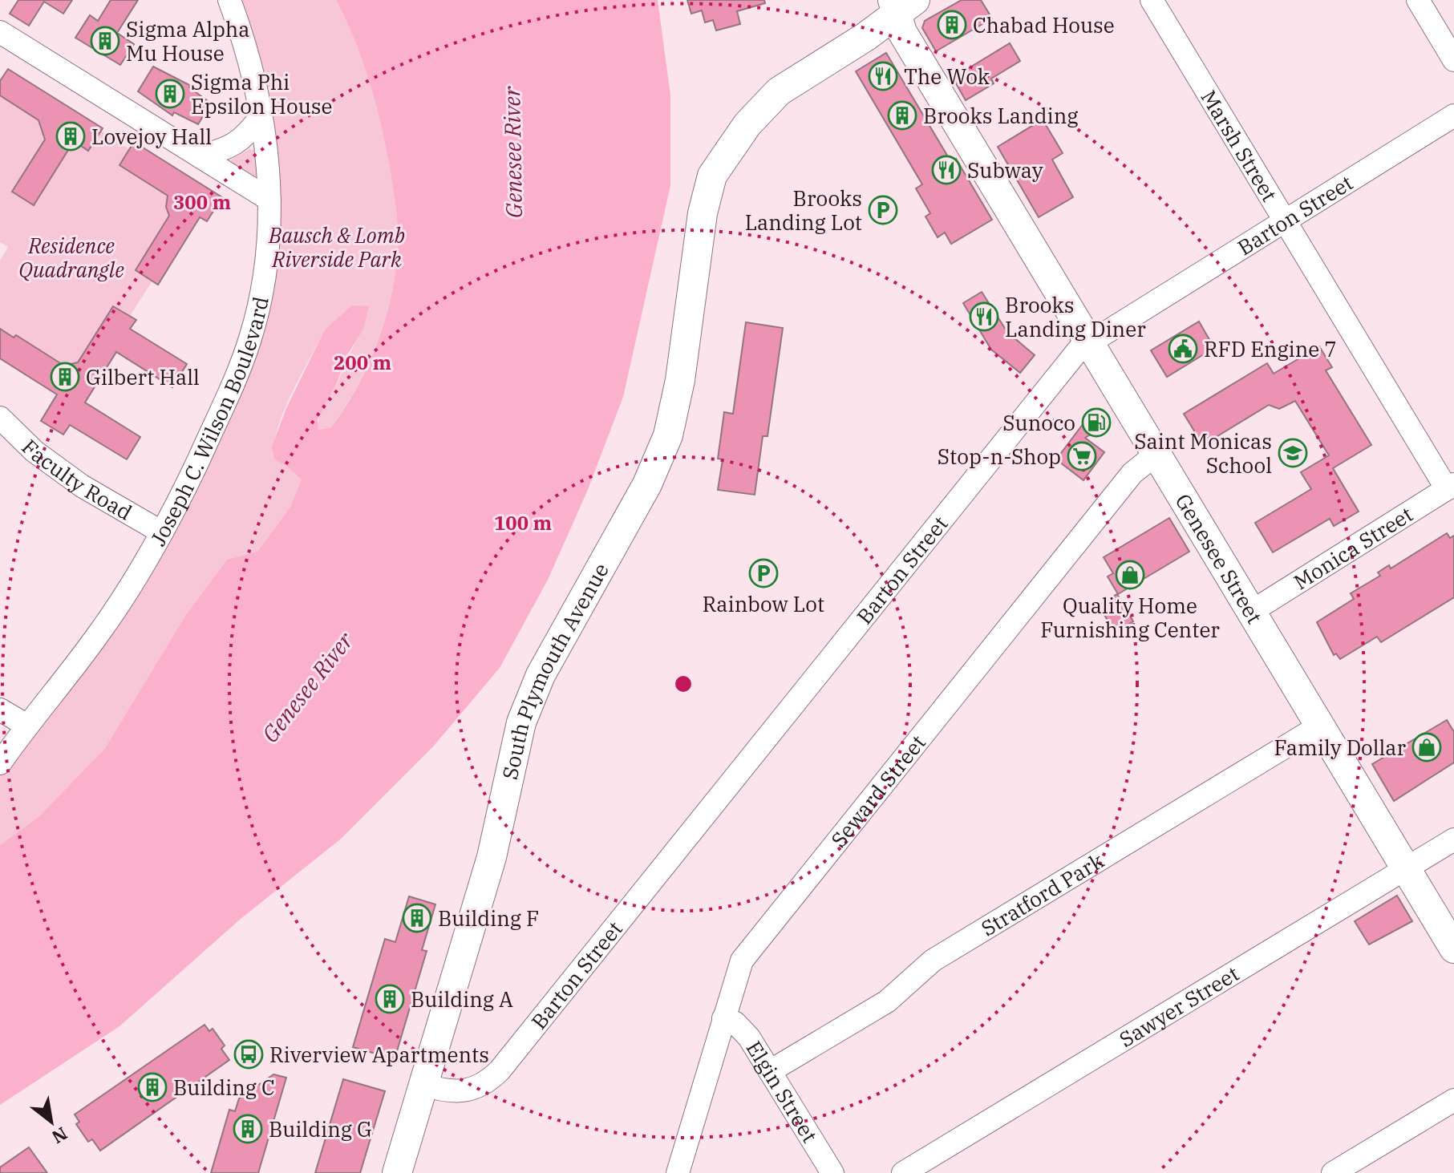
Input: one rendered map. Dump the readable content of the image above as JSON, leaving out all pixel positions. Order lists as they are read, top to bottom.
{
  "streets": {
    "main road": ["Genesee Street", "South Plymouth Avenue"],
    "street": [
      "Marsh Street",
      "Barton Street",
      "Joseph C. Wilson Boulevard",
      "Faculty Road",
      "Monica Street",
      "Seward Street",
      "Stratford Park",
      "Sawyer Street",
      "Elgin Street"
    ]
  },
  "crossings": [
    ["Marsh Street", "Barton Street"],
    ["Marsh Street", "Monica Street"],
    ["Barton Street", "Genesee Street"],
    ["Barton Street", "South Plymouth Avenue"],
    ["Joseph C. Wilson Boulevard", "Faculty Road"],
    ["Monica Street", "Genesee Street"],
    ["Genesee Street", "South Plymouth Avenue"],
    ["Genesee Street", "Seward Street"],
    ["Genesee Street", "Stratford Park"],
    ["Genesee Street", "Sawyer Street"],
    ["Seward Street", "Elgin Street"],
    ["Stratford Park", "Elgin Street"]
  ],
  "water": ["Genesee River"],
  "parks": ["Bausch & Lomb Riverside Park", "Residence Quadrangle"],
  "places": {
    "building": [
      "Chabad House",
      "Sigma Alpha Mu House",
      "Sigma Phi Epsilon House",
      "Brooks Landing",
      "Lovejoy Hall",
      "Gilbert Hall",
      "Building F",
      "Building A",
      "Building C",
      "Building G"
    ],
    "restaurant": ["The Wok", "Subway", "Brooks Landing Diner"],
    "parking": ["Brooks Landing Lot", "Rainbow Lot"],
    "public building": ["RFD Engine 7"],
    "fuel station": ["Sunoco"],
    "school or university": ["Saint Monicas School"],
    "supermarket": ["Stop-n-Shop"],
    "shop": ["Quality Home Furnishing Center", "Family Dollar"],
    "bus stop": ["Riverview Apartments"]
  },
  "north": "bottom right",
  "rings": ["300 m", "200 m", "100 m"]
}
